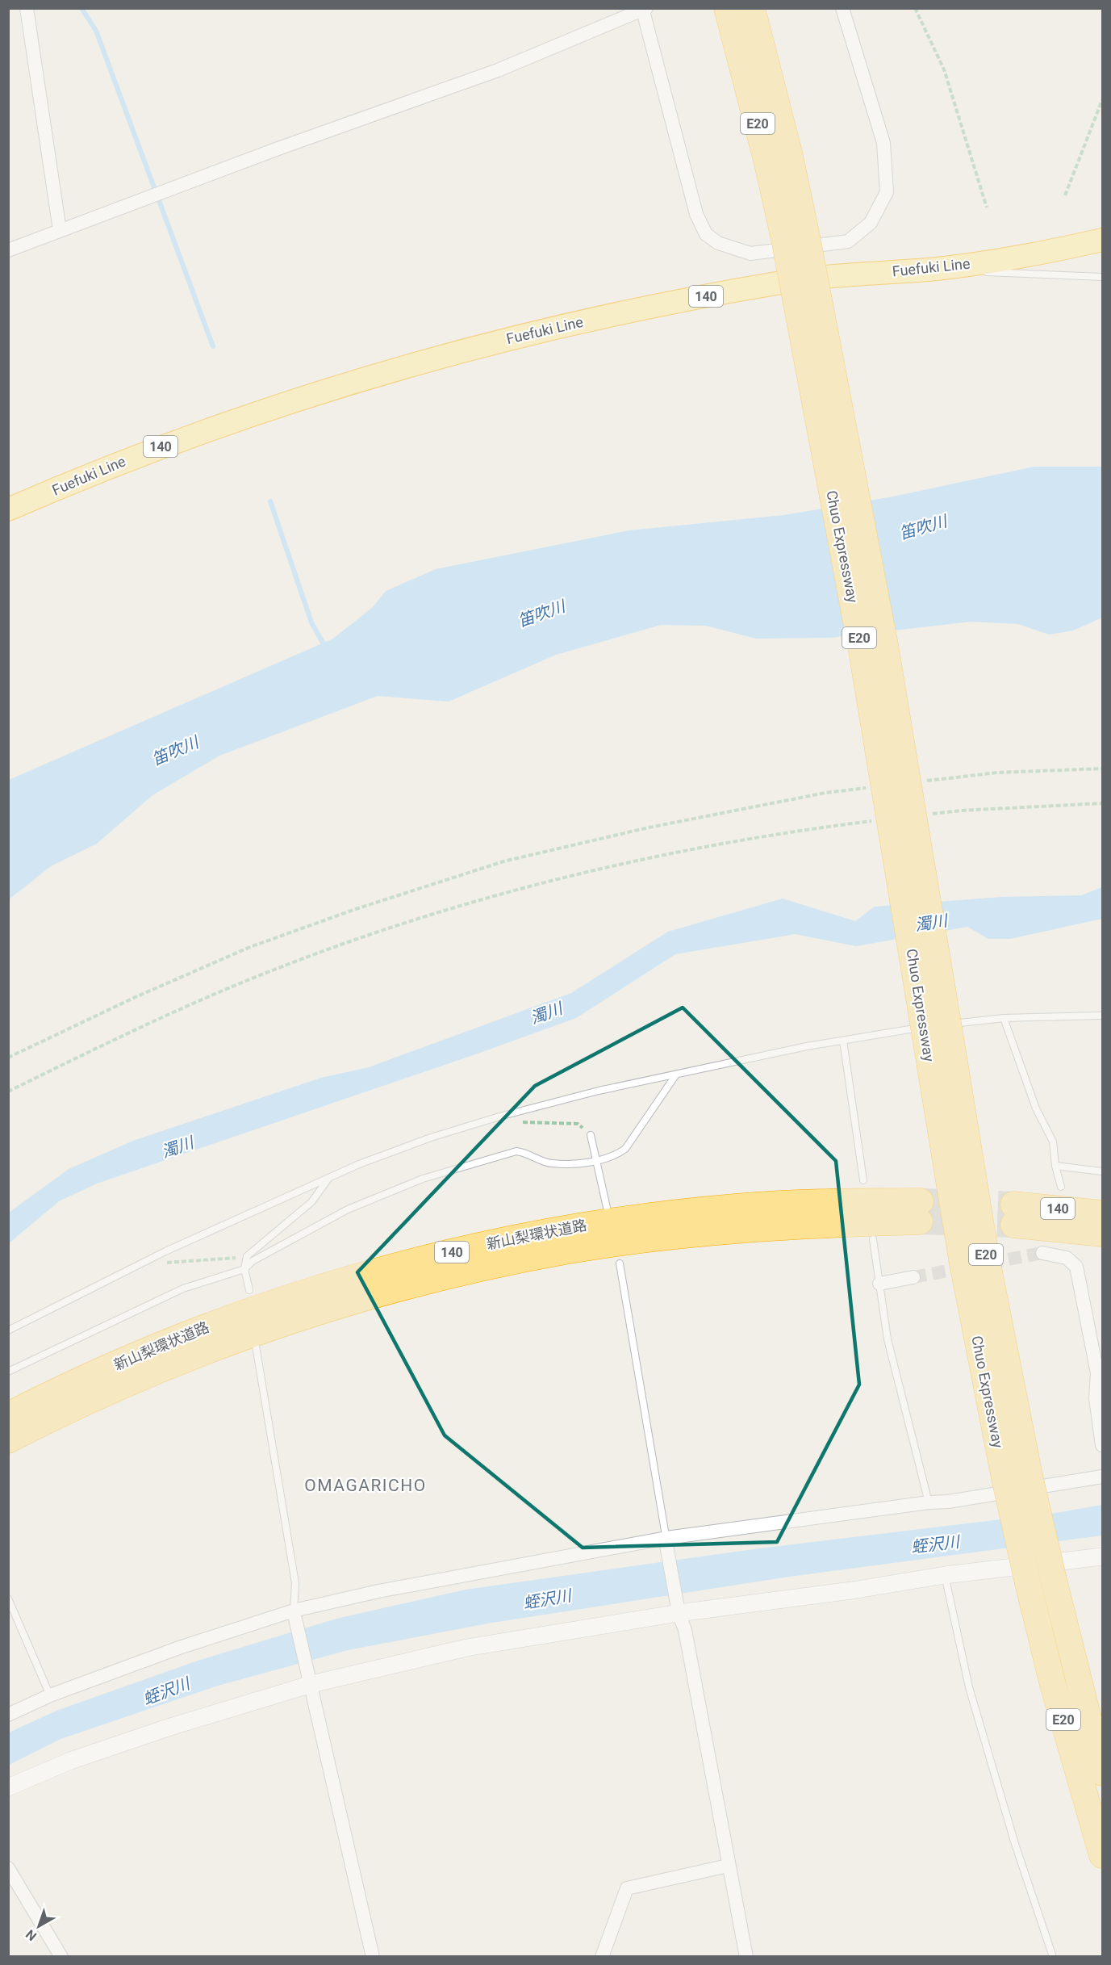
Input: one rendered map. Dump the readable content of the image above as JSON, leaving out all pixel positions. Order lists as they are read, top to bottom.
{
  "streets": {
    "highway": [
      "E20",
      "Fuefuki Line",
      "140",
      "Chuo Expressway",
      "新山梨環状道路"
    ]
  },
  "districts": ["OMAGARICHO"],
  "water": ["笛吹川", "濁川", "蛭沢川"],
  "north": "bottom left"
}
